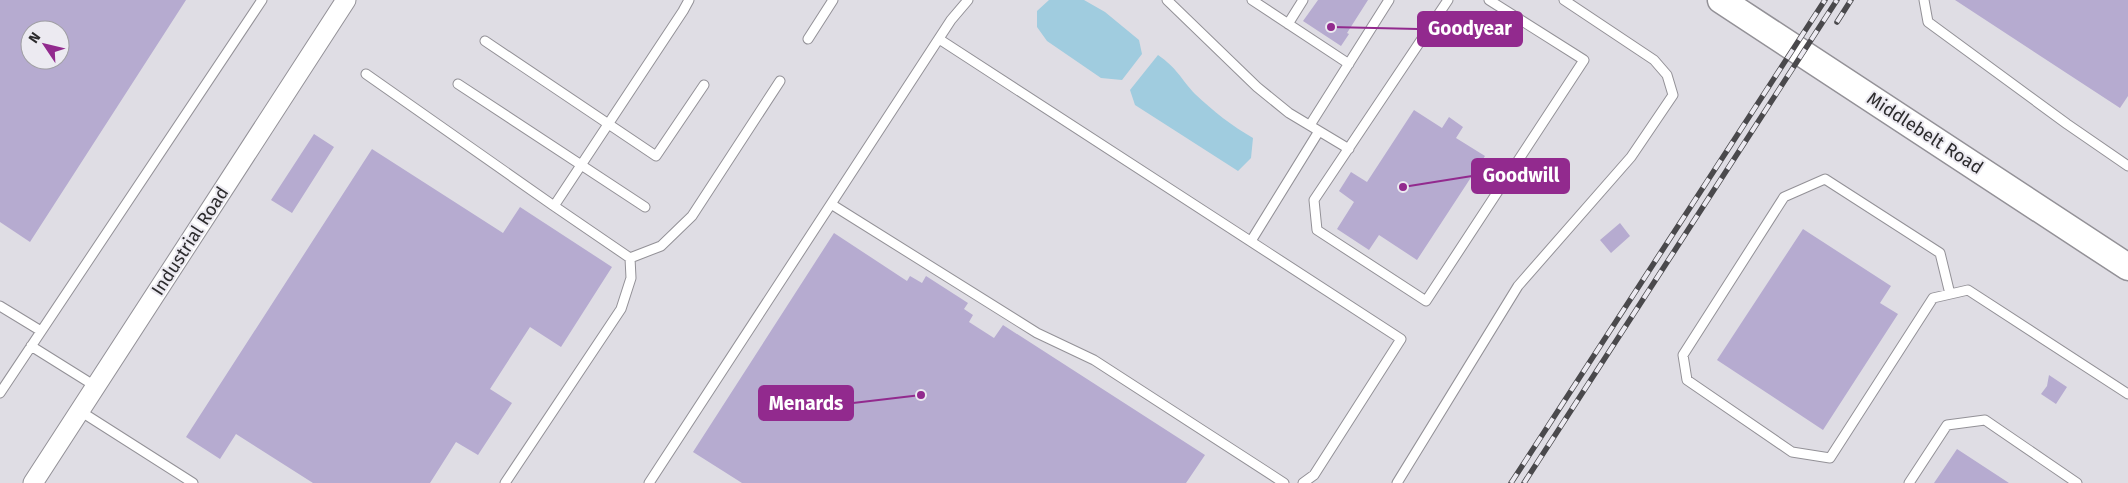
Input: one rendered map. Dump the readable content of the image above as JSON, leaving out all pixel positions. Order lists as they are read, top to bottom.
{
  "streets": {
    "main road": ["Middlebelt Road"],
    "street": ["Industrial Road"]
  },
  "places": ["Goodyear", "Goodwill", "Menards"],
  "north": "top left"
}
